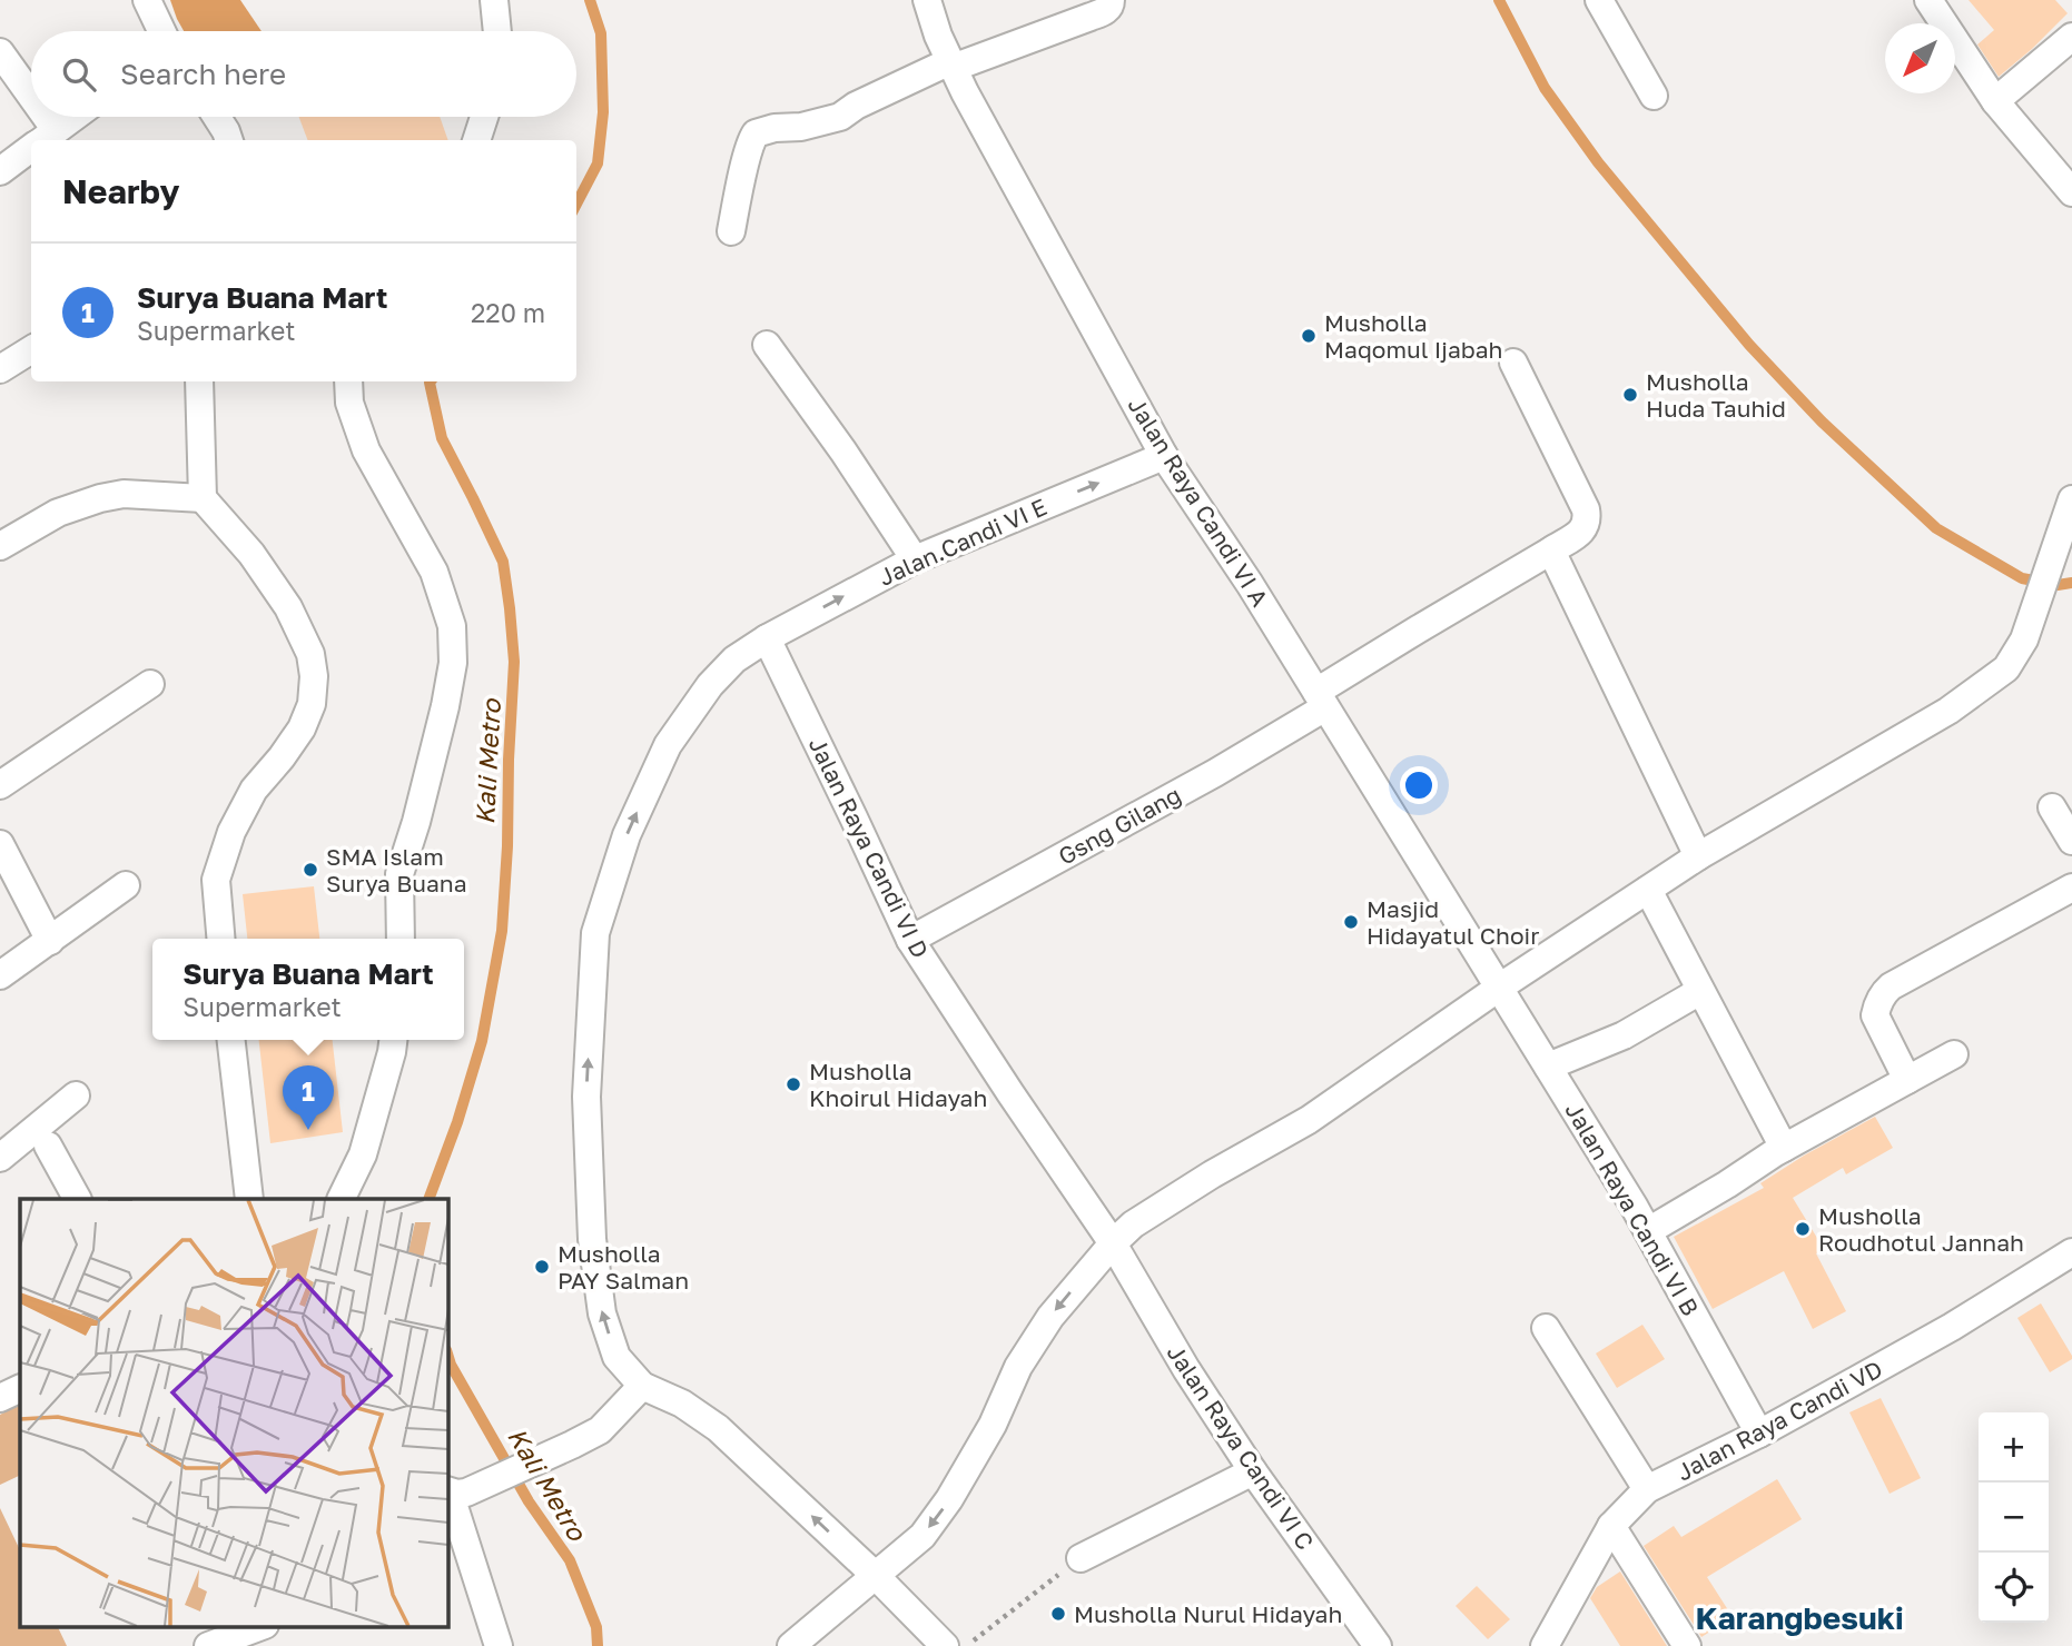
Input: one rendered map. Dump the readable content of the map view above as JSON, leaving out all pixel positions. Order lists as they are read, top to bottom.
{
  "streets": {
    "street": [
      "Jalan Raya Candi VI A",
      "Jalan.Candi VI E",
      "Gsng Gilang",
      "Jalan Raya Candi VI D",
      "Jalan Raya Candi VI B",
      "Jalan Raya Candi VD",
      "Jalan Raya Candi VI C"
    ]
  },
  "crossings": [
    ["Jalan Raya Candi VI A", "Jalan.Candi VI E"],
    ["Jalan Raya Candi VI A", "Gsng Gilang"],
    ["Jalan Raya Candi VI A", "Jalan Raya Candi VI B"],
    ["Jalan.Candi VI E", "Jalan Raya Candi VI D"],
    ["Gsng Gilang", "Jalan Raya Candi VI D"],
    ["Jalan Raya Candi VI D", "Jalan Raya Candi VI C"],
    ["Jalan Raya Candi VI B", "Jalan Raya Candi VD"]
  ],
  "one_way": ["Jalan.Candi VI E"],
  "districts": ["Karangbesuki"],
  "water": ["Kali Metro"],
  "places": [
    "Musholla Maqomul Ijabah",
    "Musholla Huda Tauhid",
    "SMA Islam Surya Buana",
    "Masjid Hidayatul Choir",
    "Musholla Khoirul Hidayah",
    "Musholla Roudhotul Jannah",
    "Musholla PAY Salman",
    "Musholla Nurul Hidayah"
  ],
  "north": "bottom left",
  "page": {
    "search": "Search here",
    "heading": "Nearby",
    "list": [
      {
        "mark": "1",
        "name": "Surya Buana Mart",
        "note": "Supermarket",
        "value": "220 m"
      }
    ],
    "popup": ["Surya Buana Mart", "Supermarket"],
    "pins": "1",
    "map_buttons": ["+", "−"]
  }
}
